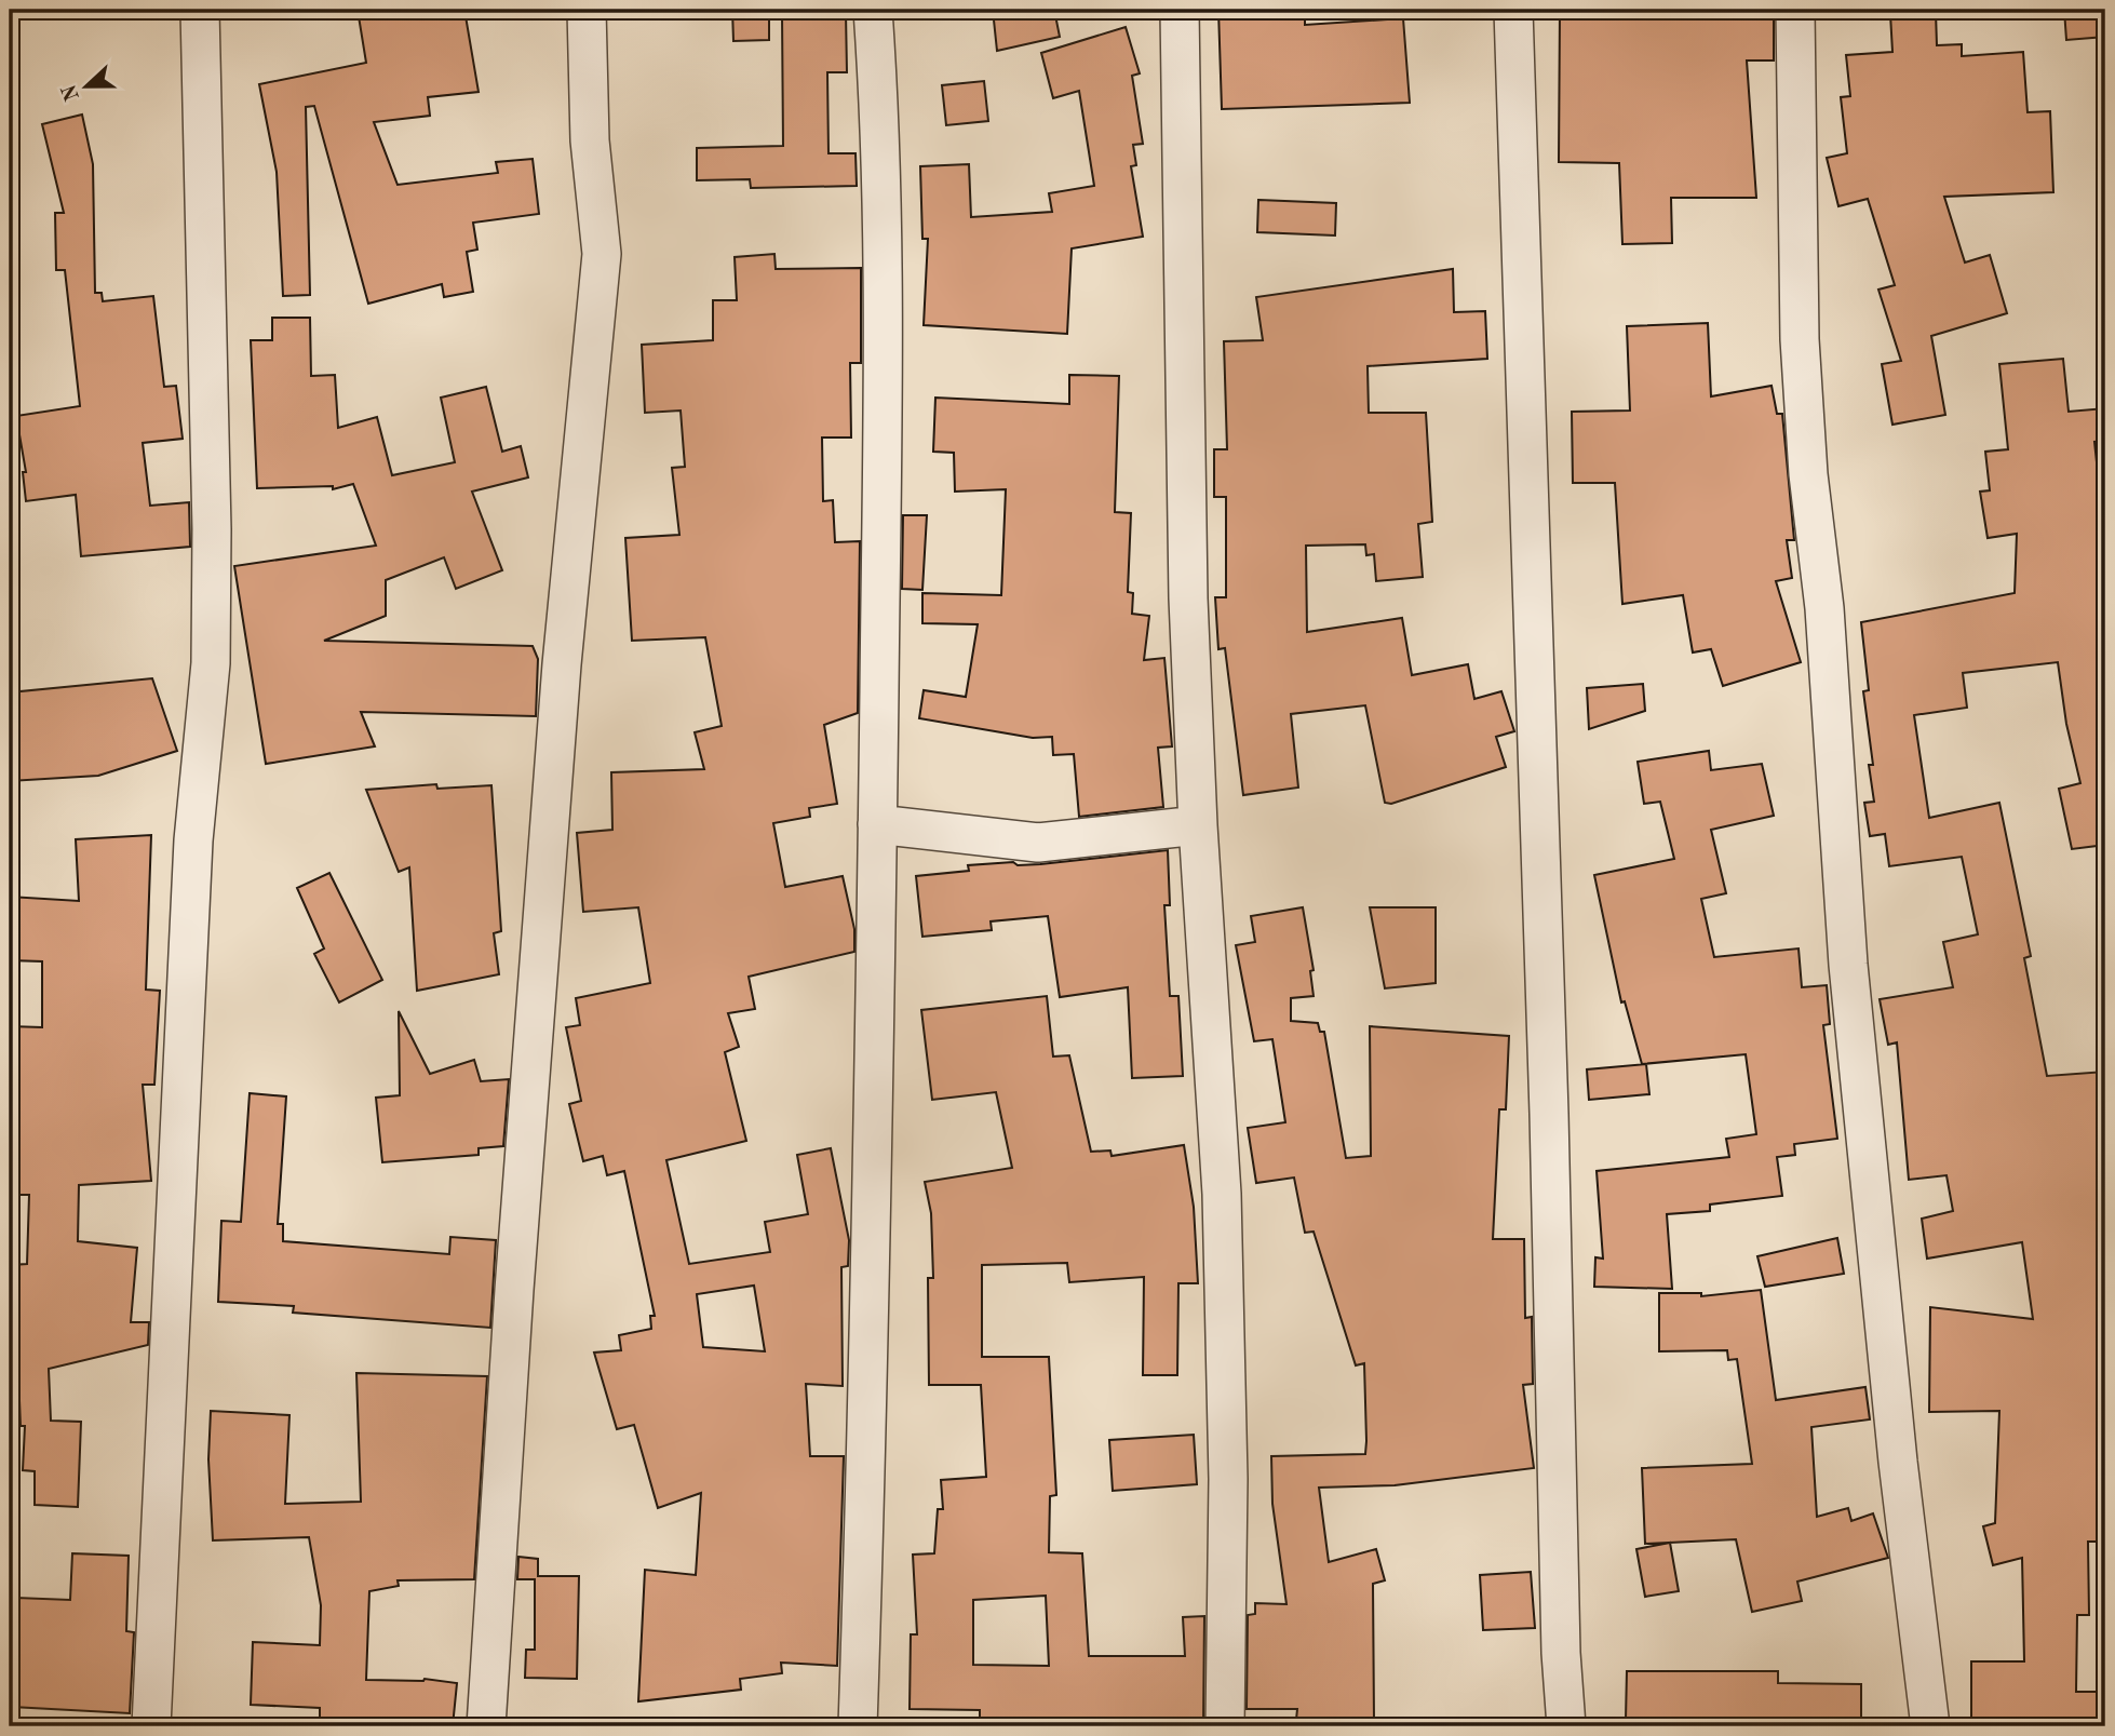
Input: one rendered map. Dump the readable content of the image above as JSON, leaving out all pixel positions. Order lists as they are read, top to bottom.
{
  "north": "left"
}
